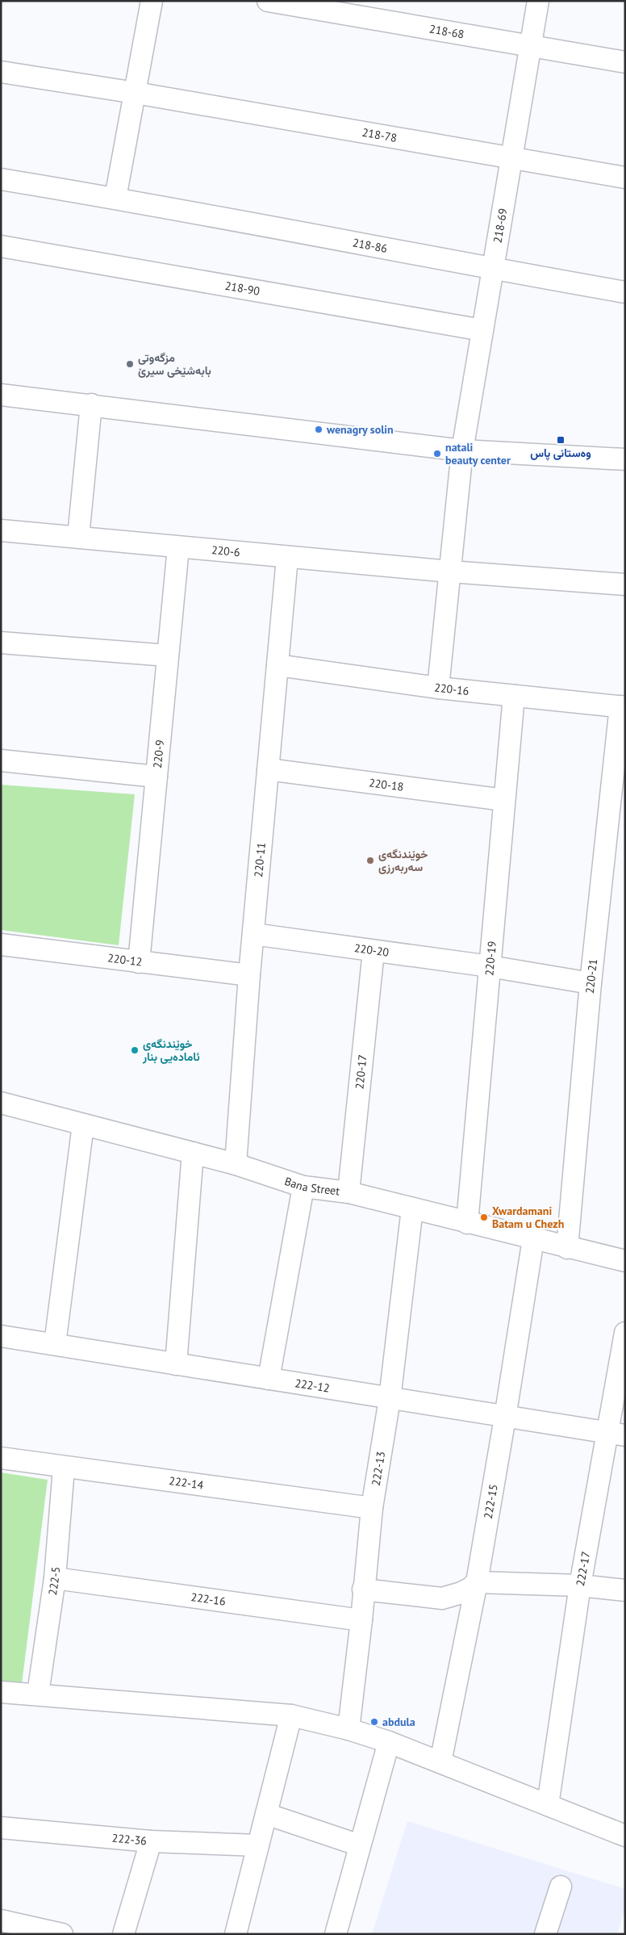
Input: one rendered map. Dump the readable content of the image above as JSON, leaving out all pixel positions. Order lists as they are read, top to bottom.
{
  "streets": {
    "street": [
      "218-68",
      "218-78",
      "218-69",
      "218-86",
      "218-90",
      "220-6",
      "220-16",
      "220-9",
      "220-18",
      "220-11",
      "220-20",
      "220-19",
      "220-12",
      "220-21",
      "220-17",
      "Bana Street",
      "222-12",
      "222-13",
      "222-14",
      "222-15",
      "222-17",
      "222-5",
      "222-16",
      "222-36"
    ]
  },
  "crossings": [
    ["218-68", "218-69"],
    ["218-78", "218-69"],
    ["218-69", "218-86"],
    ["218-69", "218-90"],
    ["218-69", "220-6"],
    ["218-69", "220-16"],
    ["220-6", "220-9"],
    ["220-6", "220-11"],
    ["220-16", "220-11"],
    ["220-16", "220-19"],
    ["220-16", "220-21"],
    ["220-9", "220-12"],
    ["220-18", "220-11"],
    ["220-18", "220-19"],
    ["220-11", "220-20"],
    ["220-11", "220-12"],
    ["220-11", "Bana Street"],
    ["220-20", "220-19"],
    ["220-20", "220-21"],
    ["220-20", "220-17"],
    ["220-19", "Bana Street"],
    ["220-21", "Bana Street"],
    ["220-17", "Bana Street"],
    ["Bana Street", "222-13"],
    ["Bana Street", "222-15"],
    ["222-12", "222-13"],
    ["222-12", "222-15"],
    ["222-12", "222-17"],
    ["222-13", "222-14"],
    ["222-13", "222-16"],
    ["222-14", "222-5"],
    ["222-5", "222-16"]
  ],
  "places": {
    "other": [
      "مزگه‌وتی بابەشێخی سیرێ",
      "wenagry solin",
      "natali beauty center",
      "خوێندنگەی سەربەرزی",
      "خوێندنگەی ئامادەیی بنار",
      "Xwardamani Batam u Chezh",
      "abdula"
    ],
    "transit": ["وەستانی پاس"]
  }
}
